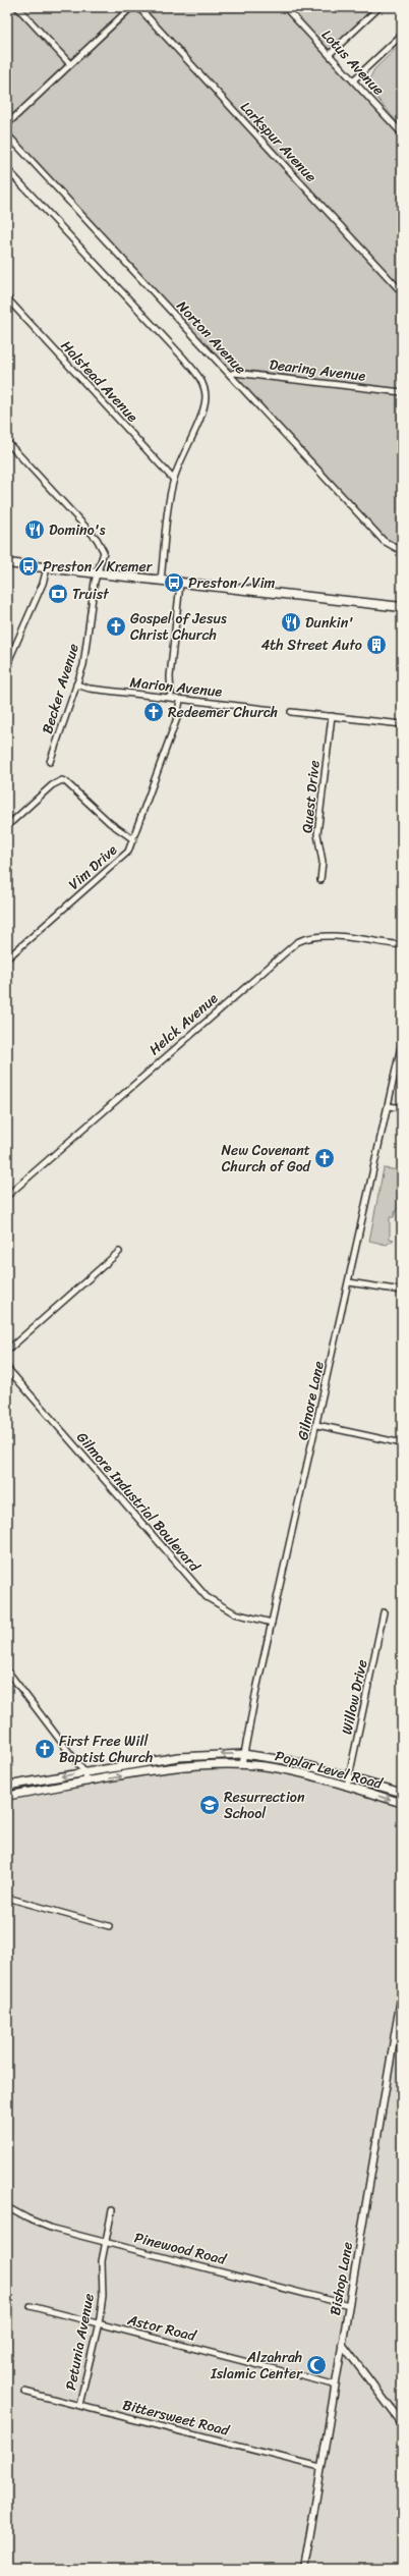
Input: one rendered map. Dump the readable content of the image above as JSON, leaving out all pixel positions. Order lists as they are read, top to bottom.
{
  "streets": {
    "main road": ["Poplar Level Road"],
    "street": [
      "Lotus Avenue",
      "Larkspur Avenue",
      "Norton Avenue",
      "Dearing Avenue",
      "Halstead Avenue",
      "Marion Avenue",
      "Becker Avenue",
      "Quest Drive",
      "Vim Drive",
      "Helck Avenue",
      "Gilmore Lane",
      "Gilmore Industrial Boulevard",
      "Willow Drive",
      "Pinewood Road",
      "Bishop Lane",
      "Astor Road",
      "Petunia Avenue",
      "Bittersweet Road"
    ]
  },
  "crossings": [
    ["Norton Avenue", "Dearing Avenue"],
    ["Marion Avenue", "Becker Avenue"],
    ["Marion Avenue", "Vim Drive"],
    ["Gilmore Lane", "Gilmore Industrial Boulevard"],
    ["Gilmore Lane", "Poplar Level Road"],
    ["Willow Drive", "Poplar Level Road"],
    ["Pinewood Road", "Bishop Lane"],
    ["Pinewood Road", "Petunia Avenue"],
    ["Bishop Lane", "Astor Road"],
    ["Bishop Lane", "Bittersweet Road"],
    ["Astor Road", "Petunia Avenue"],
    ["Petunia Avenue", "Bittersweet Road"]
  ],
  "places": {
    "restaurant": ["Domino's", "Dunkin'"],
    "bus stop": ["Preston / Kremer", "Preston / Vim"],
    "bank": ["Truist"],
    "church": [
      "Gospel of Jesus Christ Church",
      "Redeemer Church",
      "New Covenant Church of God",
      "First Free Will Baptist Church"
    ],
    "building": ["4th Street Auto"],
    "school or university": ["Resurrection School"],
    "mosque": ["Alzahrah Islamic Center"]
  }
}
